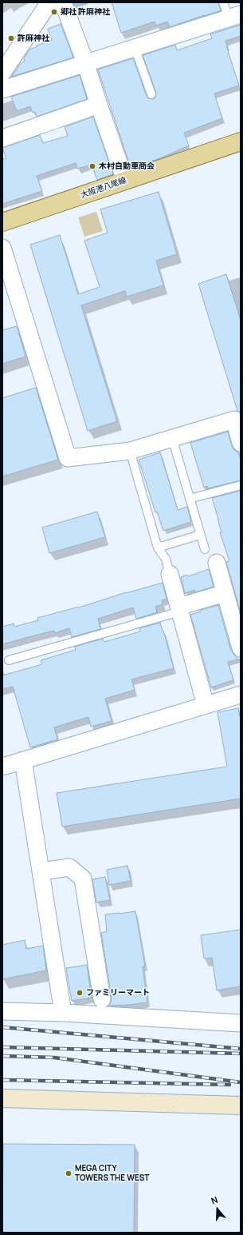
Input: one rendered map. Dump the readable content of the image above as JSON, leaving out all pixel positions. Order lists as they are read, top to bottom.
{
  "streets": {
    "main road": ["大阪港八尾線"]
  },
  "places": [
    "郷社 許麻神社",
    "許麻神社",
    "木村自動車商会",
    "ファミリーマート",
    "MEGA CITY TOWERS THE WEST"
  ],
  "north": "top"
}
